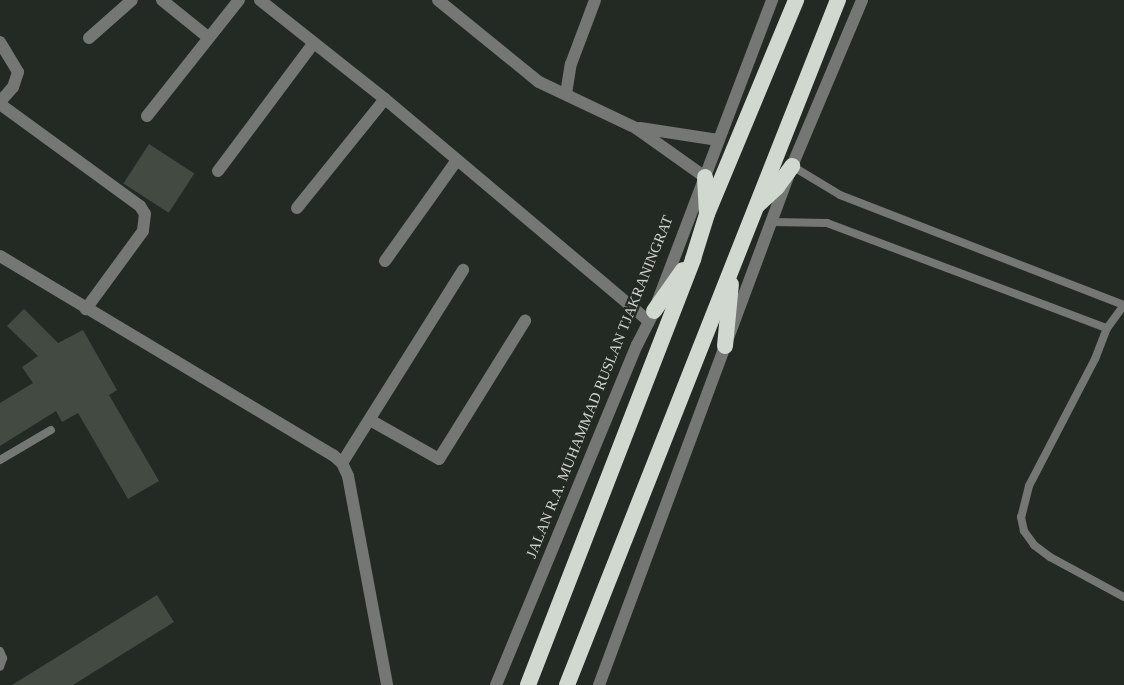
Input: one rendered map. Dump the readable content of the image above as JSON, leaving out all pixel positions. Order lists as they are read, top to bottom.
{
  "streets": {
    "street": ["JALAN R.A. MUHAMMAD RUSLAN TJAKRANINGRAT"]
  }
}
